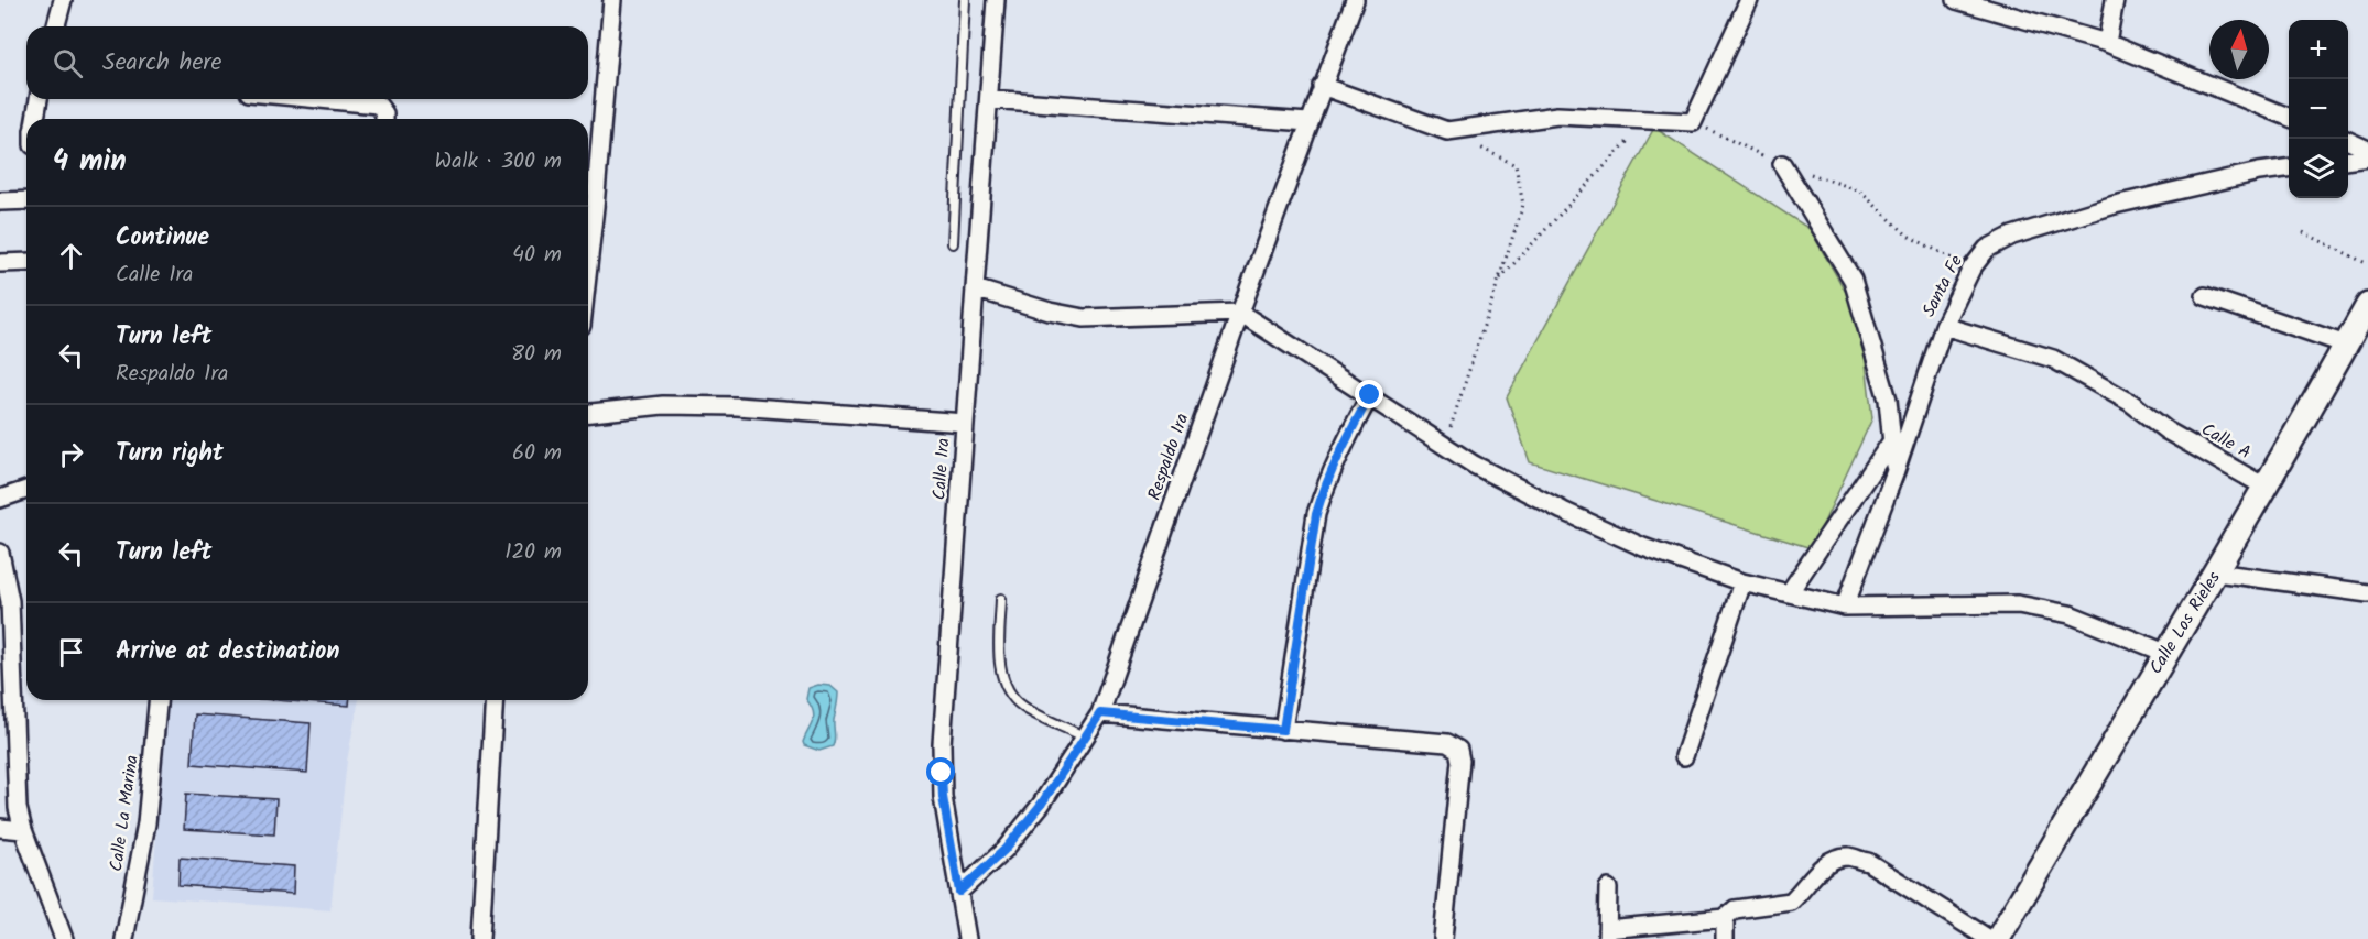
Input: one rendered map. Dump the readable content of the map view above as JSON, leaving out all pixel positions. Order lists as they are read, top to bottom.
{
  "streets": {
    "street": [
      "Santa Fe",
      "Calle A",
      "Respaldo 1ra",
      "Calle 1ra",
      "Calle Los Rieles",
      "Calle La Marina"
    ]
  },
  "crossings": [
    ["Santa Fe", "Calle A"],
    ["Calle A", "Calle Los Rieles"],
    ["Respaldo 1ra", "Calle 1ra"]
  ],
  "north": "top",
  "page": {
    "map_buttons": ["+", "−"],
    "search": "Search here",
    "heading": ["4 min", "Walk · 300 m"],
    "list": [
      ["Continue", "Calle 1ra", "40 m"],
      ["Turn left", "Respaldo 1ra", "80 m"],
      ["Turn right", "60 m"],
      ["Turn left", "120 m"],
      "Arrive at destination"
    ]
  }
}
